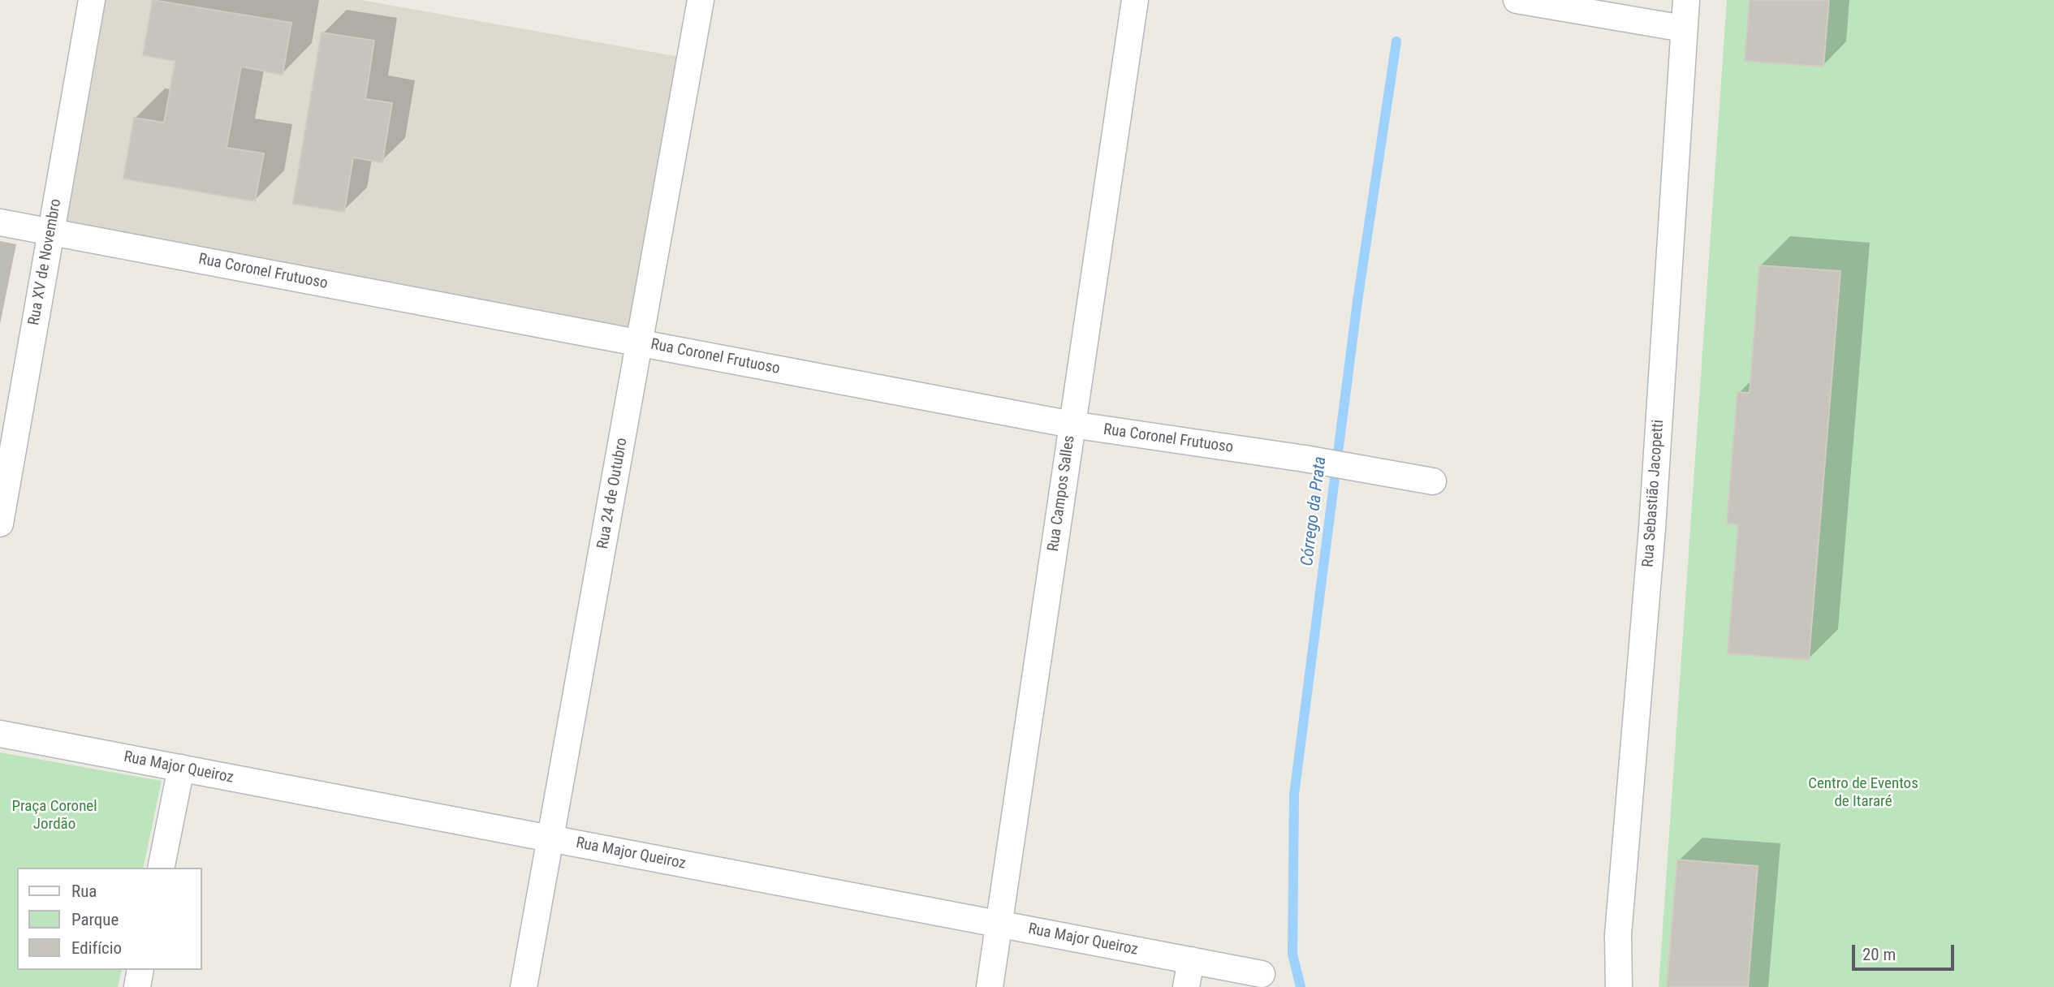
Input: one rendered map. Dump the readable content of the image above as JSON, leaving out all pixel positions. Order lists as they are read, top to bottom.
{
  "streets": {
    "street": [
      "Rua XV de Novembro",
      "Rua Coronel Frutuoso",
      "Rua 24 de Outubro",
      "Rua Campos Salles",
      "Rua Sebastião Jacopetti",
      "Rua Major Queiroz"
    ]
  },
  "crossings": [
    ["Rua XV de Novembro", "Rua Coronel Frutuoso"],
    ["Rua Coronel Frutuoso", "Rua 24 de Outubro"],
    ["Rua Coronel Frutuoso", "Rua Campos Salles"],
    ["Rua 24 de Outubro", "Rua Major Queiroz"],
    ["Rua Campos Salles", "Rua Major Queiroz"]
  ],
  "water": ["Córrego da Prata"],
  "parks": ["Centro de Eventos de Itararé", "Praça Coronel Jordão"],
  "legend": ["Rua", "Parque", "Edifício"],
  "scale_bar": "20 m"
}
